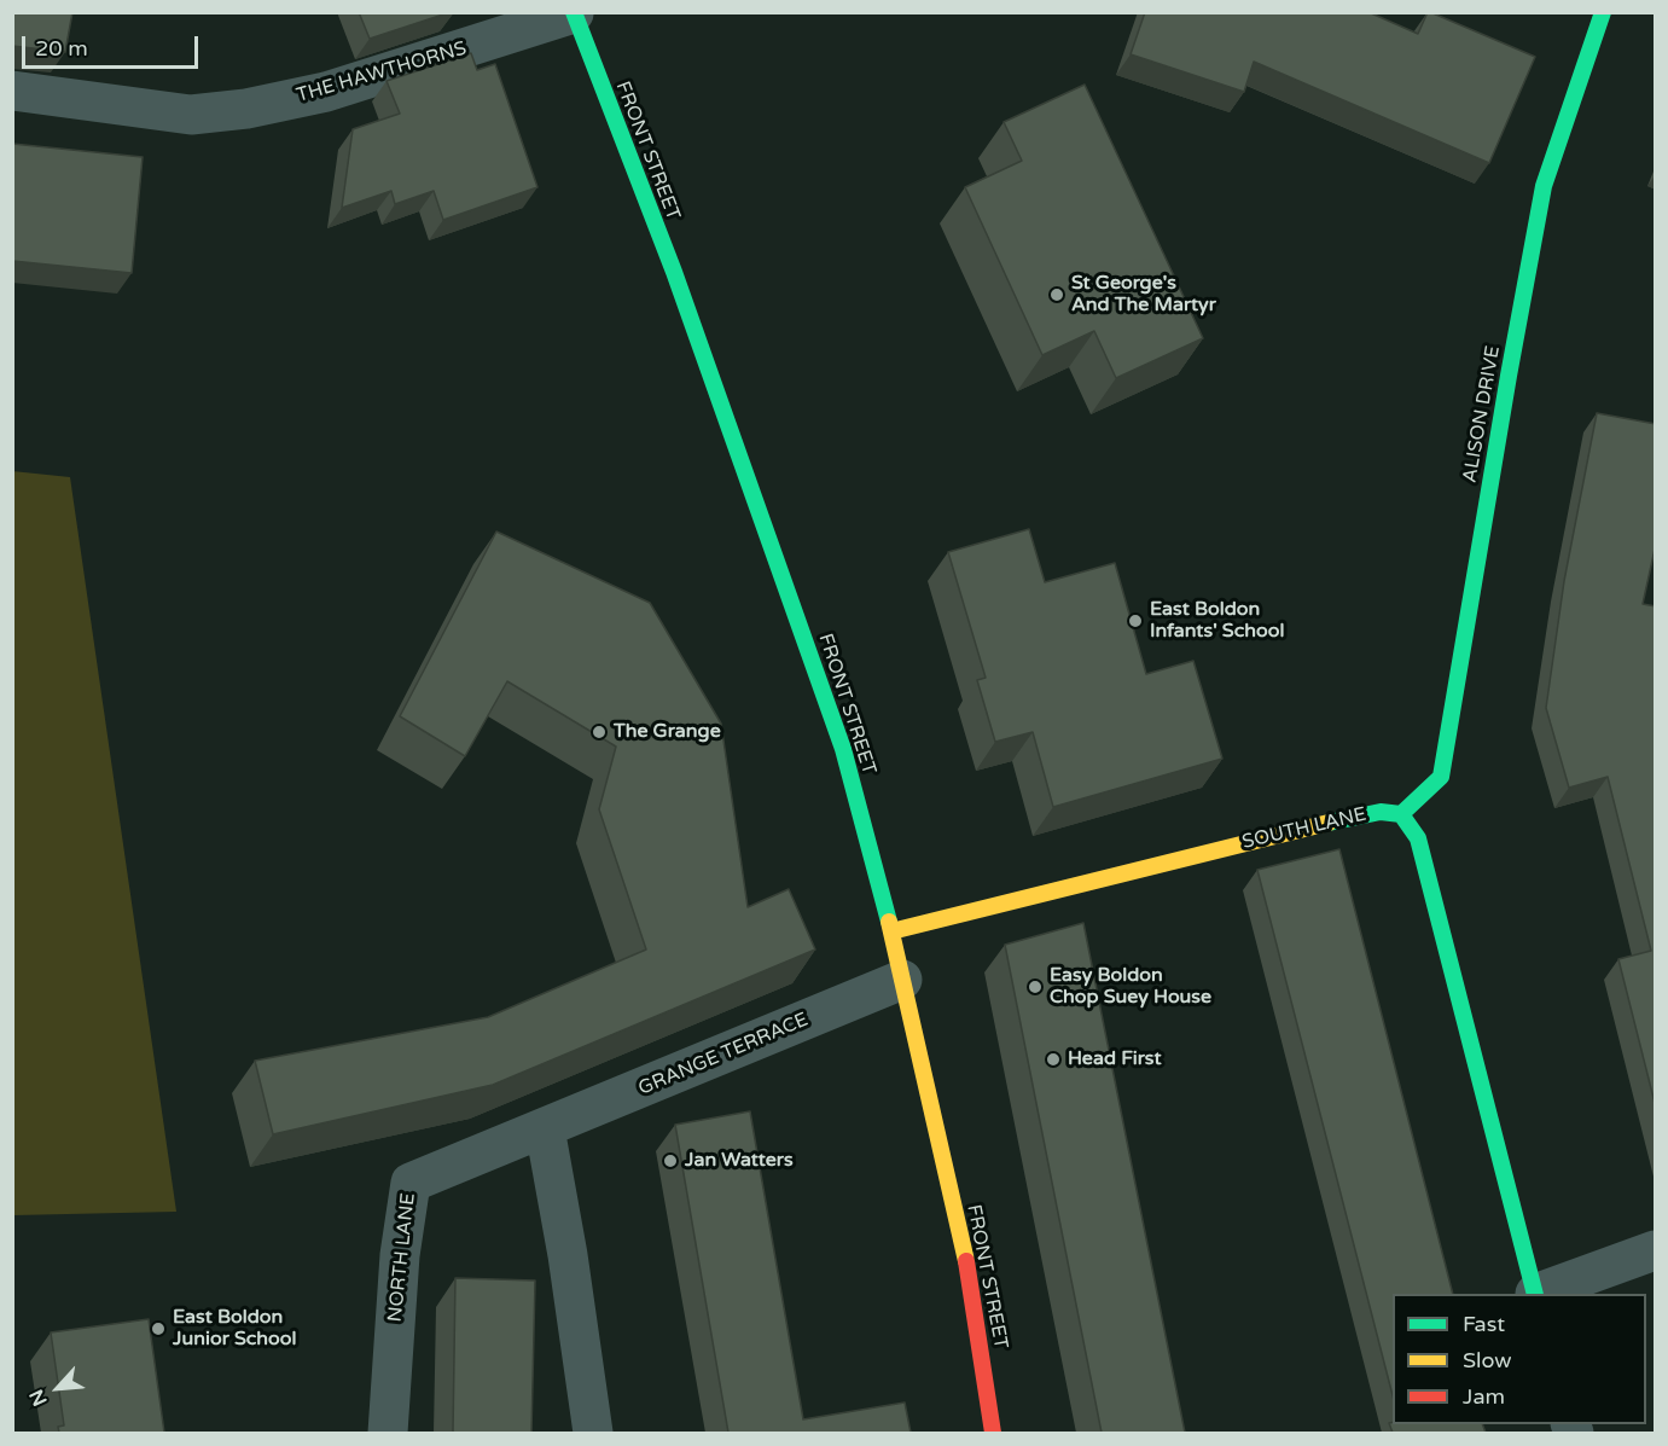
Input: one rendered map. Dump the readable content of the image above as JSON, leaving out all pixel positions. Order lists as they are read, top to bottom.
{
  "streets": {
    "street": [
      "THE HAWTHORNS",
      "FRONT STREET",
      "ALISON DRIVE",
      "SOUTH LANE",
      "GRANGE TERRACE",
      "NORTH LANE"
    ]
  },
  "crossings": [
    ["THE HAWTHORNS", "FRONT STREET"],
    ["FRONT STREET", "SOUTH LANE"],
    ["FRONT STREET", "GRANGE TERRACE"],
    ["ALISON DRIVE", "SOUTH LANE"],
    ["GRANGE TERRACE", "NORTH LANE"]
  ],
  "places": [
    "St George's And The Martyr",
    "East Boldon Infants' School",
    "The Grange",
    "Easy Boldon Chop Suey House",
    "Head First",
    "Jan Watters",
    "East Boldon Junior School"
  ],
  "legend": ["Fast", "Slow", "Jam"],
  "scale_bar": "20 m",
  "north": "bottom left"
}
